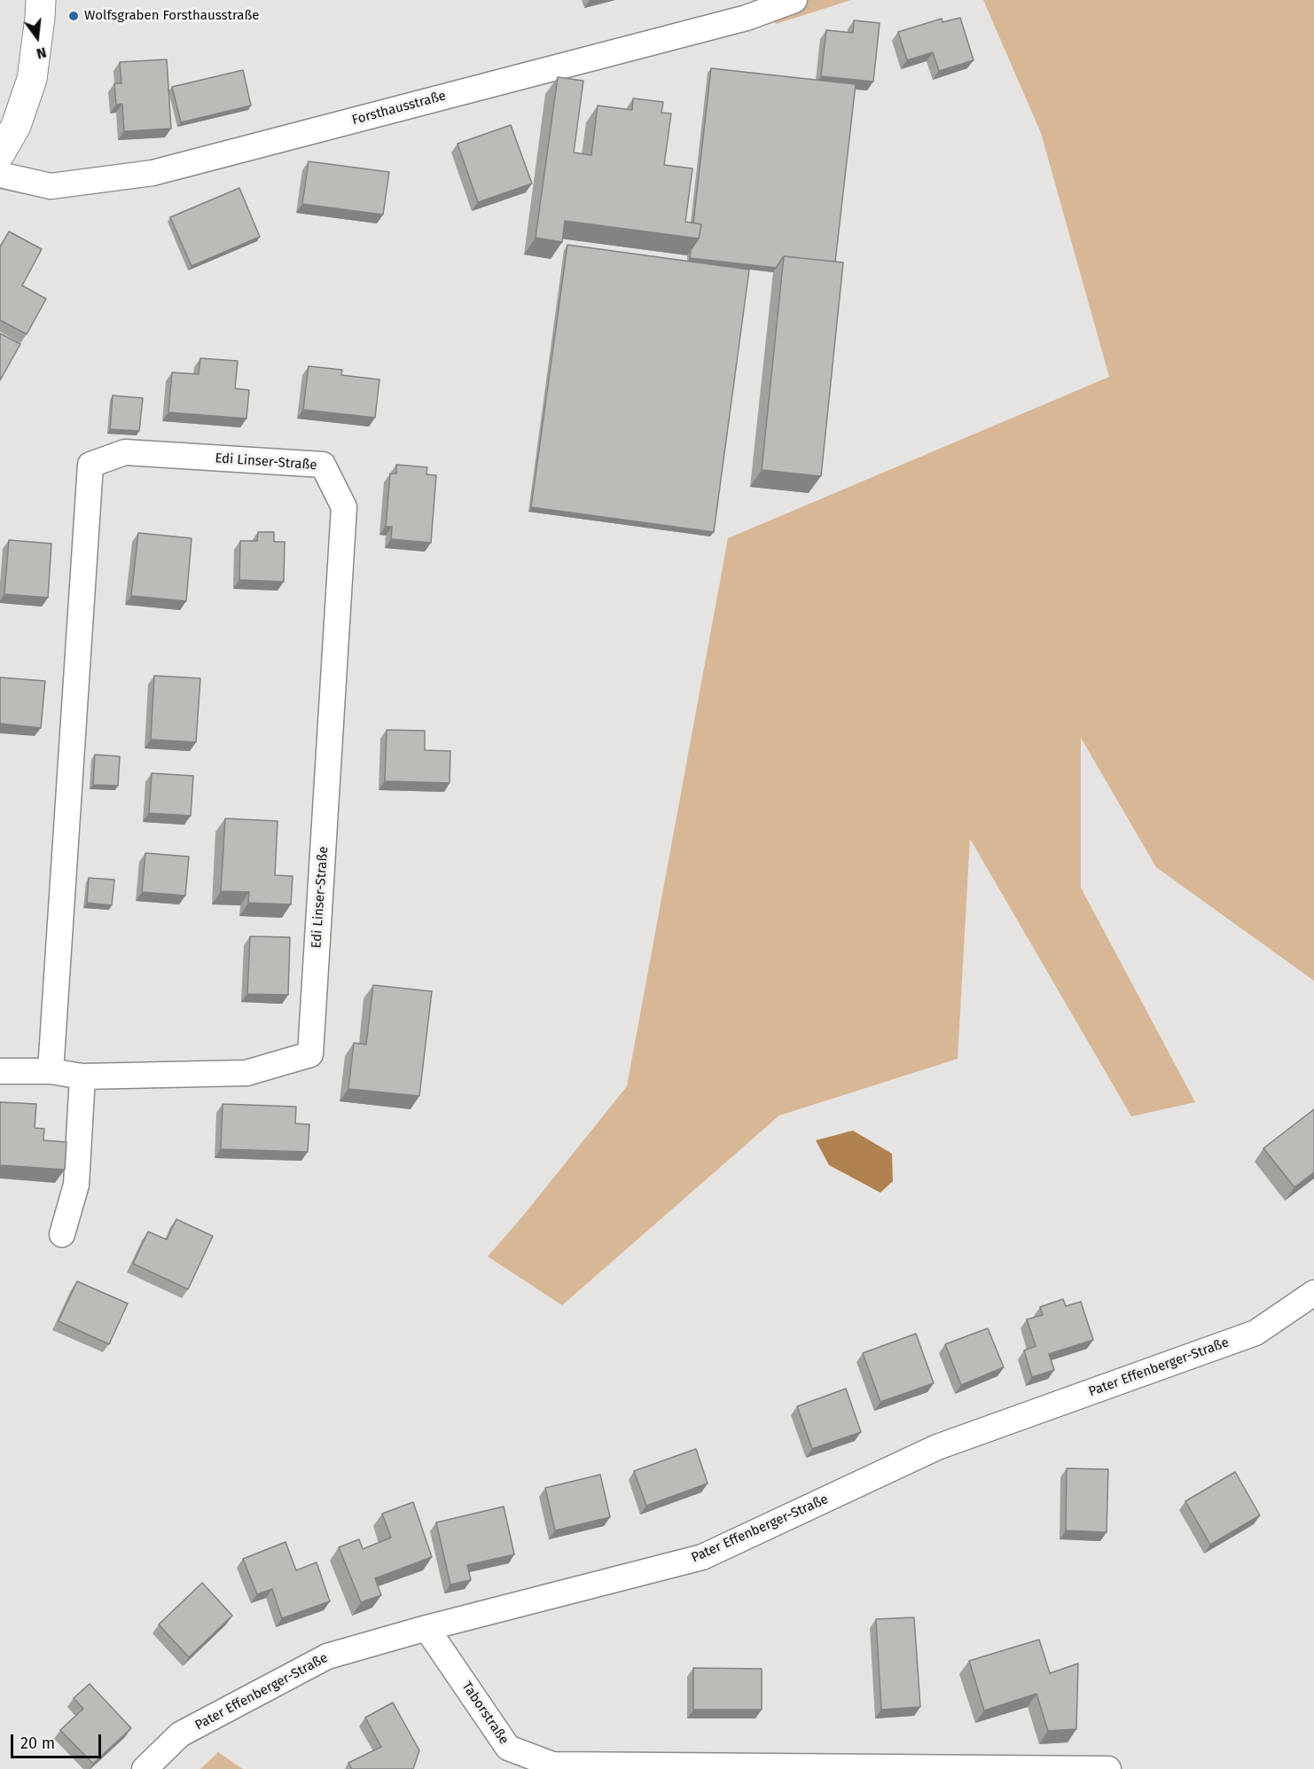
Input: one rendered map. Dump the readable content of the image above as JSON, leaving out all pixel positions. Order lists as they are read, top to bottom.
{
  "streets": {
    "street": [
      "Forsthausstraße",
      "Edi Linser-Straße",
      "Pater Effenberger-Straße",
      "Taborstraße"
    ]
  },
  "crossings": [
    ["Pater Effenberger-Straße", "Taborstraße"]
  ],
  "places": ["Wolfsgraben Forsthausstraße"],
  "scale_bar": "20 m",
  "north": "bottom"
}
